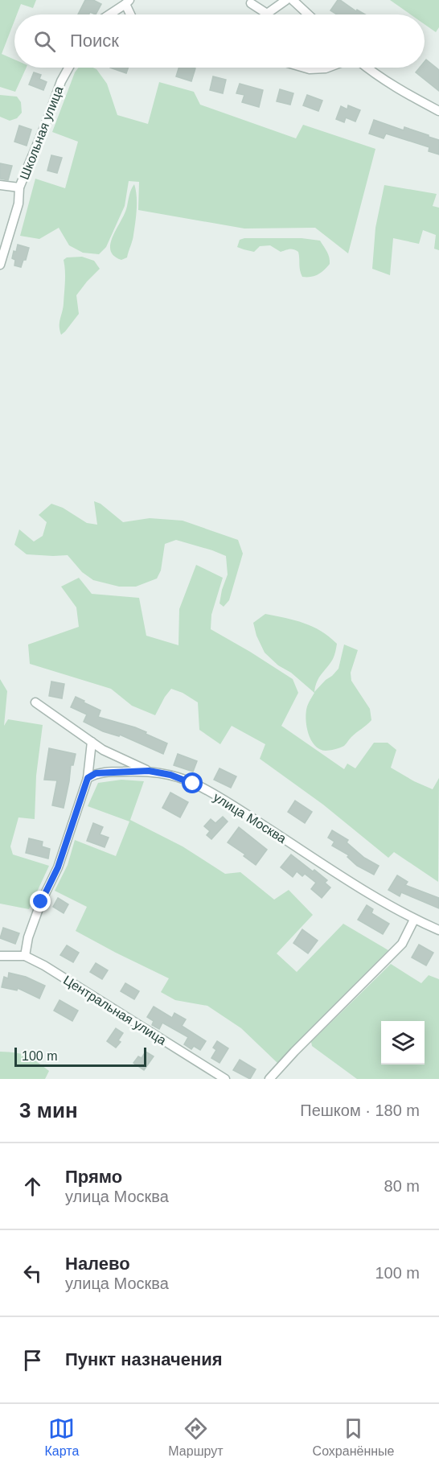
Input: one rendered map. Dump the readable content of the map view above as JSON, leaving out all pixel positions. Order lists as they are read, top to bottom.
{
  "streets": {
    "street": ["Школьная улица", "улица Москва", "Центральная улица"]
  },
  "scale_bar": "100 m",
  "page": {
    "search": "Поиск",
    "scale": "100 m",
    "heading": ["3 мин", "Пешком · 180 m"],
    "list": [
      ["Прямо", "улица Москва", "80 m"],
      ["Налево", "улица Москва", "100 m"],
      "Пункт назначения"
    ],
    "nav": ["Карта", "Маршрут", "Сохранённые"]
  }
}
